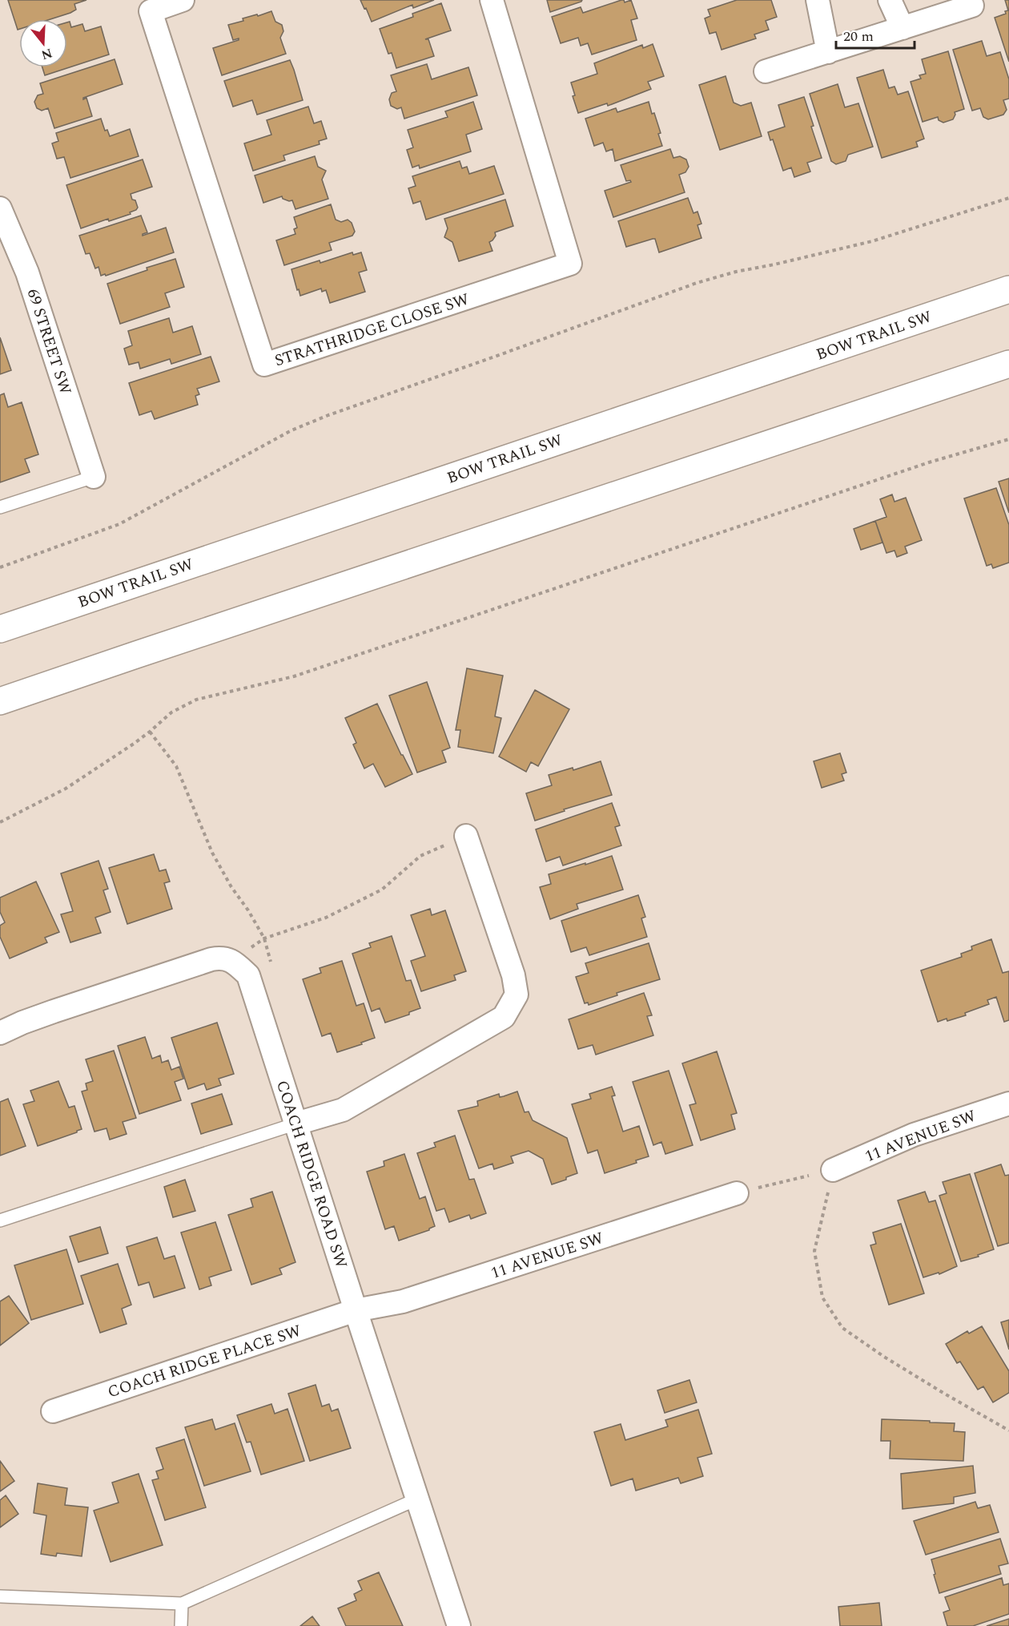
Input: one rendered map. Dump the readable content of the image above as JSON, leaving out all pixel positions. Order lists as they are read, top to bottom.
{
  "streets": {
    "main road": ["BOW TRAIL SW"],
    "street": [
      "STRATHRIDGE CLOSE SW",
      "69 STREET SW",
      "11 AVENUE SW",
      "COACH RIDGE ROAD SW",
      "COACH RIDGE PLACE SW"
    ]
  },
  "crossings": [
    ["11 AVENUE SW", "COACH RIDGE ROAD SW"],
    ["11 AVENUE SW", "COACH RIDGE PLACE SW"],
    ["COACH RIDGE ROAD SW", "COACH RIDGE PLACE SW"]
  ],
  "scale_bar": "20 m",
  "north": "bottom"
}
